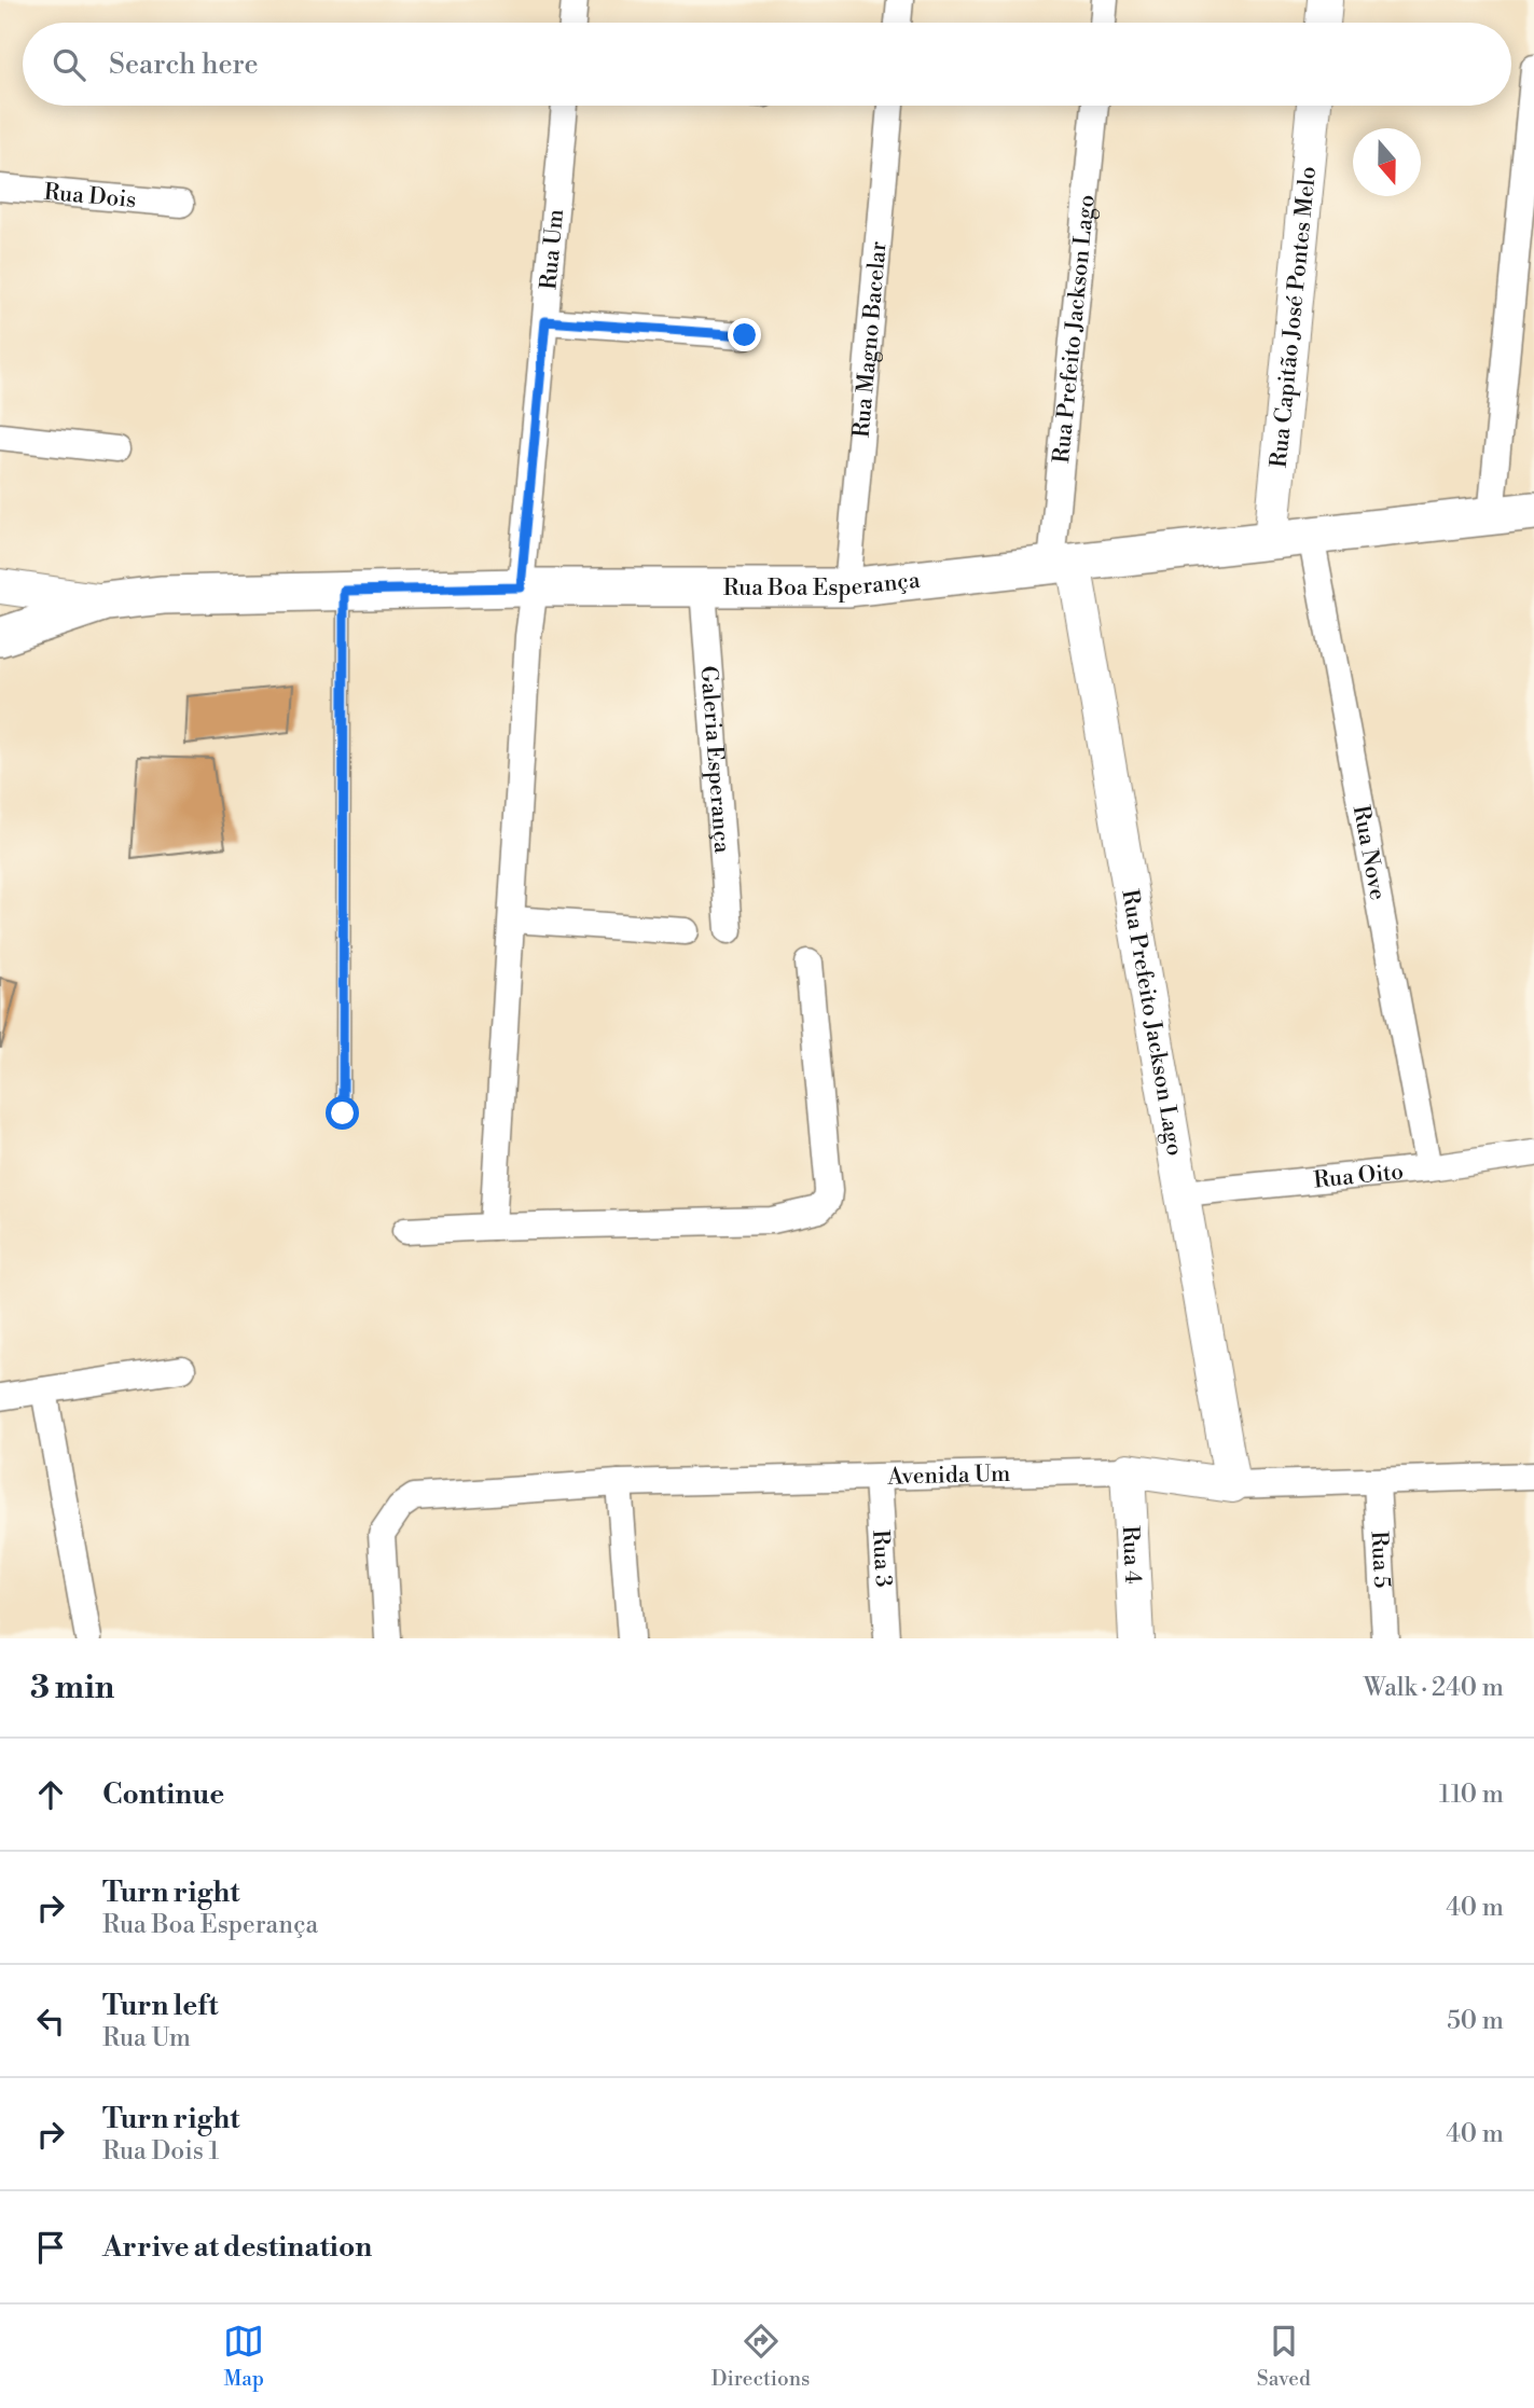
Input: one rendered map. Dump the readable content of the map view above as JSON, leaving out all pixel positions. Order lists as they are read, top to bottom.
{
  "streets": {
    "main road": ["Rua Boa Esperança"],
    "street": [
      "Rua Dois",
      "Rua Um",
      "Rua Capitão José Pontes Melo",
      "Rua Prefeito Jackson Lago",
      "Rua Magno Bacelar",
      "Galeria Esperança",
      "Rua Nove",
      "Rua Oito",
      "Avenida Um",
      "Rua 4",
      "Rua 3",
      "Rua 5"
    ]
  },
  "crossings": [
    ["Rua Um", "Rua Boa Esperança"],
    ["Rua Capitão José Pontes Melo", "Rua Boa Esperança"],
    ["Rua Prefeito Jackson Lago", "Rua Boa Esperança"],
    ["Rua Prefeito Jackson Lago", "Rua Oito"],
    ["Rua Prefeito Jackson Lago", "Avenida Um"],
    ["Rua Magno Bacelar", "Rua Boa Esperança"],
    ["Rua Boa Esperança", "Galeria Esperança"],
    ["Rua Boa Esperança", "Rua Nove"],
    ["Rua Nove", "Rua Oito"],
    ["Avenida Um", "Rua 4"],
    ["Avenida Um", "Rua 3"],
    ["Avenida Um", "Rua 5"]
  ],
  "north": "bottom",
  "page": {
    "search": "Search here",
    "heading": ["3 min", "Walk · 240 m"],
    "list": [
      ["Continue", "110 m"],
      ["Turn right", "Rua Boa Esperança", "40 m"],
      ["Turn left", "Rua Um", "50 m"],
      ["Turn right", "Rua Dois 1", "40 m"],
      "Arrive at destination"
    ],
    "nav": ["Map", "Directions", "Saved"]
  }
}
